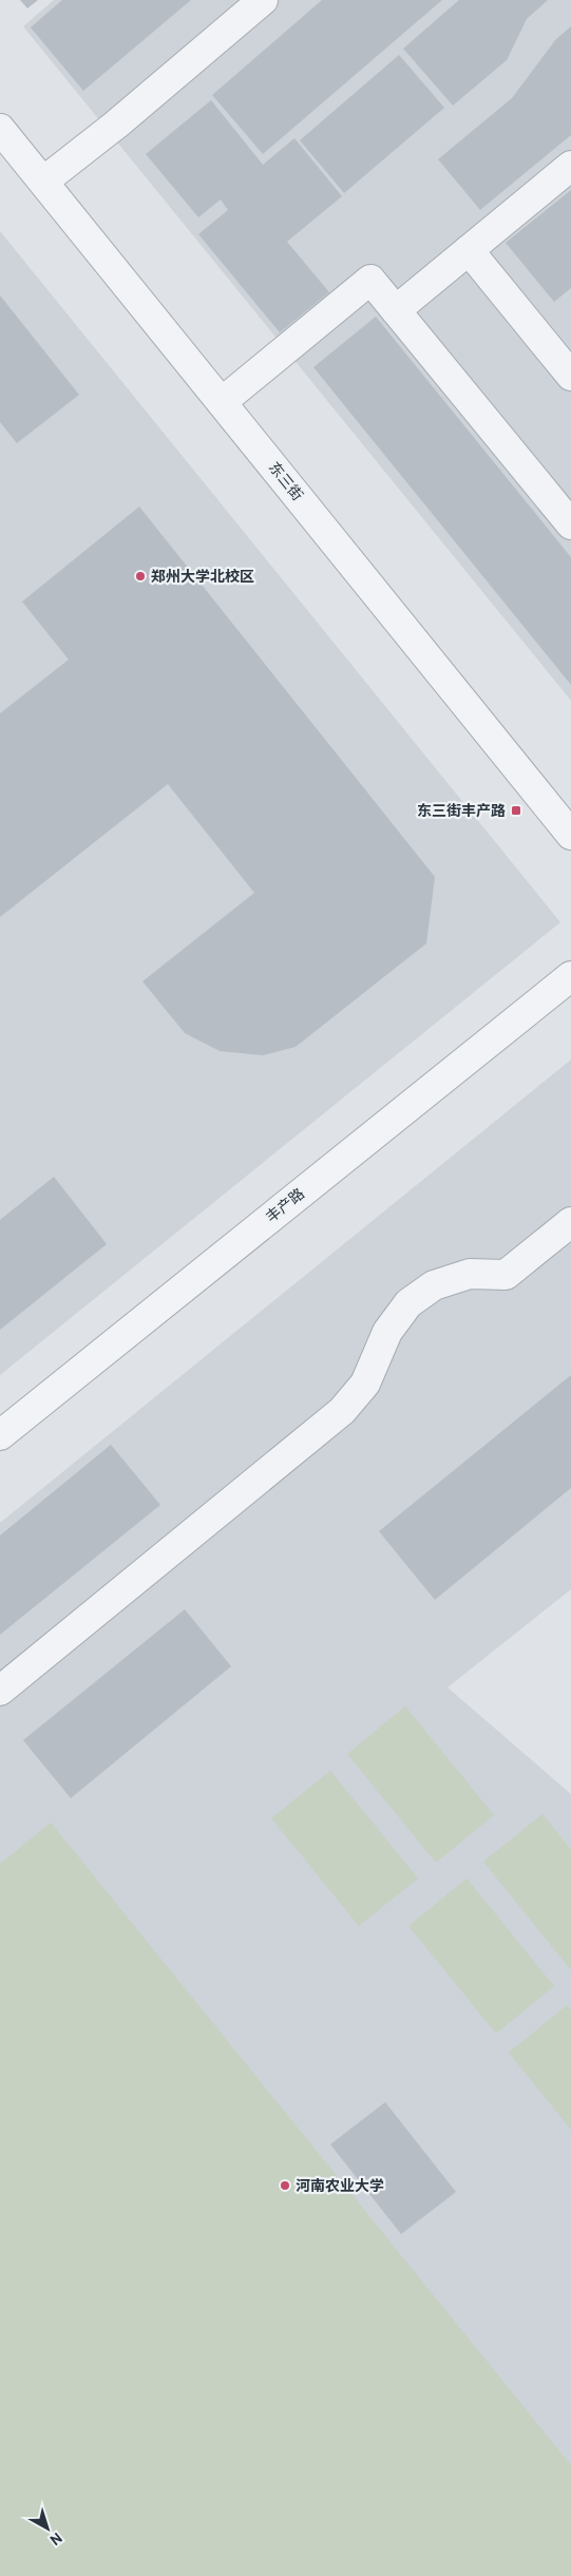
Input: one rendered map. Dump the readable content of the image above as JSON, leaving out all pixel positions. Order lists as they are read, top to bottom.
{
  "streets": {
    "street": ["东三街", "丰产路"]
  },
  "places": {
    "other": ["郑州大学北校区", "河南农业大学"],
    "transit": ["东三街丰产路"]
  },
  "north": "bottom right"
}
